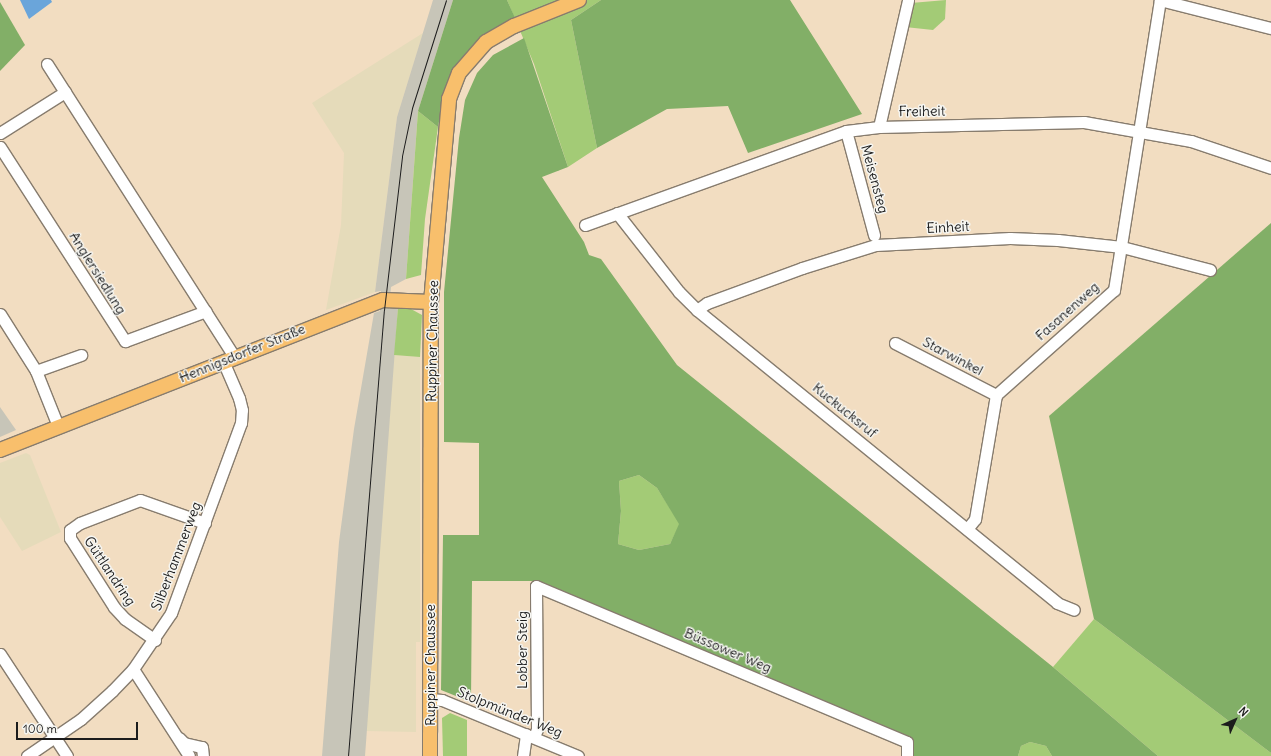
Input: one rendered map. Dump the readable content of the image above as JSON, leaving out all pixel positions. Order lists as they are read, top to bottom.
{
  "streets": {
    "main road": ["Ruppiner Chaussee", "Hennigsdorfer Straße"],
    "street": [
      "Freiheit",
      "Meisensteg",
      "Einheit",
      "Anglersiedlung",
      "Fasanenweg",
      "Starwinkel",
      "Kuckucksruf",
      "Silberhammerweg",
      "Güttlandring",
      "Lobber Steig",
      "Büssower Weg",
      "Stolpmünder Weg"
    ]
  },
  "crossings": [
    ["Freiheit", "Meisensteg"],
    ["Freiheit", "Fasanenweg"],
    ["Freiheit", "Kuckucksruf"],
    ["Einheit", "Fasanenweg"],
    ["Einheit", "Kuckucksruf"],
    ["Fasanenweg", "Starwinkel"],
    ["Ruppiner Chaussee", "Hennigsdorfer Straße"],
    ["Ruppiner Chaussee", "Stolpmünder Weg"],
    ["Hennigsdorfer Straße", "Silberhammerweg"],
    ["Silberhammerweg", "Güttlandring"],
    ["Lobber Steig", "Büssower Weg"],
    ["Lobber Steig", "Stolpmünder Weg"]
  ],
  "scale_bar": "100 m",
  "north": "top right"
}
